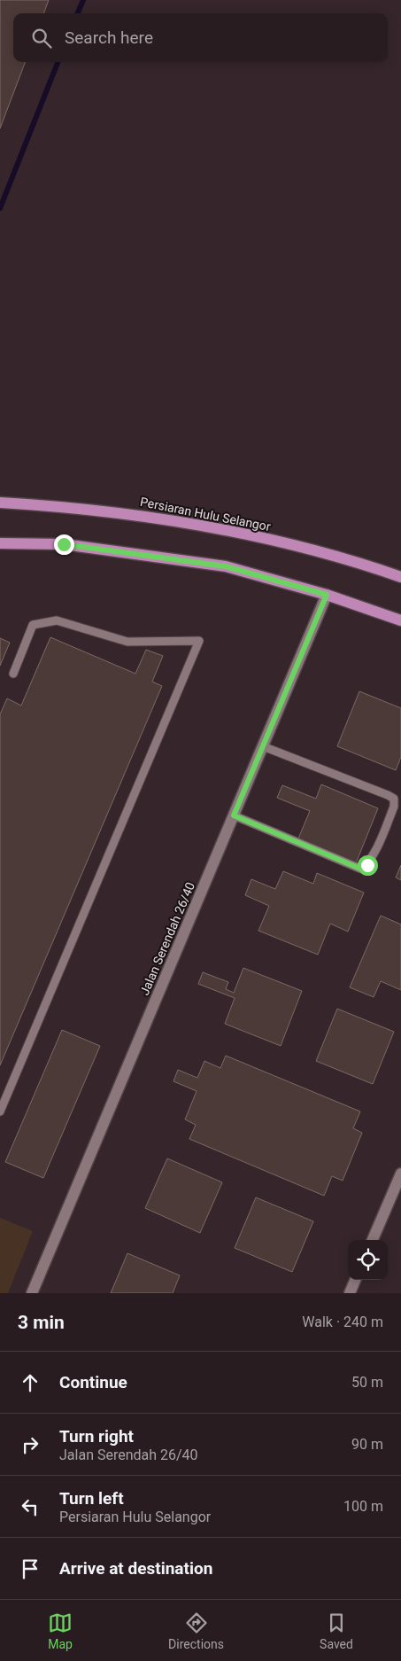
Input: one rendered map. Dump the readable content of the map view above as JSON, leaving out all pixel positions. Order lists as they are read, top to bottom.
{
  "streets": {
    "main road": ["Persiaran Hulu Selangor"],
    "street": ["Jalan Serendah 26/40"]
  },
  "page": {
    "search": "Search here",
    "heading": ["3 min", "Walk · 240 m"],
    "list": [
      ["Continue", "50 m"],
      ["Turn right", "Jalan Serendah 26/40", "90 m"],
      ["Turn left", "Persiaran Hulu Selangor", "100 m"],
      "Arrive at destination"
    ],
    "nav": ["Map", "Directions", "Saved"]
  }
}
